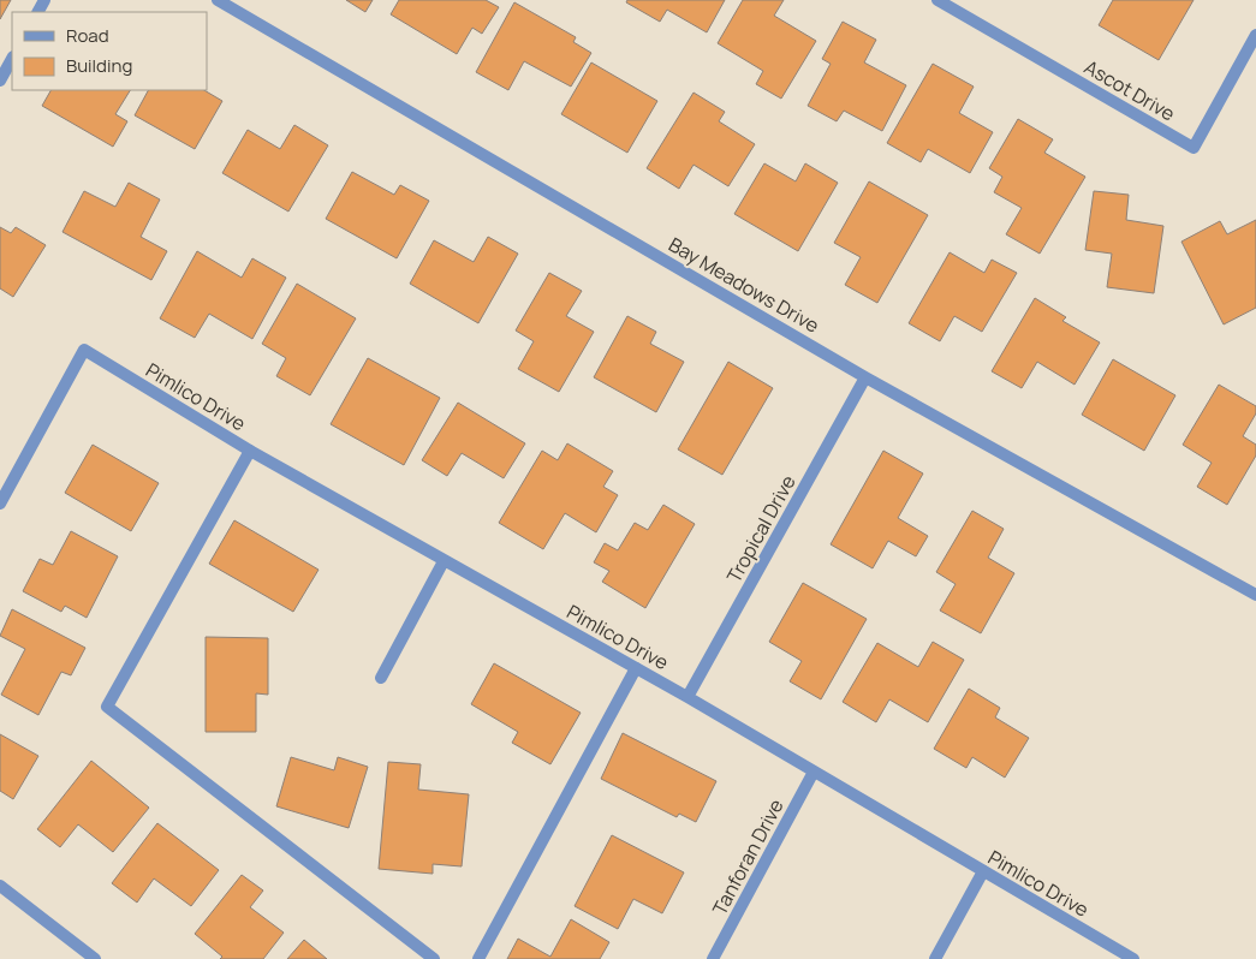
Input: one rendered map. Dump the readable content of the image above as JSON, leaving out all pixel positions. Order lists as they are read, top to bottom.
{
  "streets": {
    "street": [
      "Ascot Drive",
      "Bay Meadows Drive",
      "Pimlico Drive",
      "Tropical Drive",
      "Tanforan Drive"
    ]
  },
  "crossings": [
    ["Bay Meadows Drive", "Tropical Drive"],
    ["Pimlico Drive", "Tropical Drive"],
    ["Pimlico Drive", "Tanforan Drive"]
  ],
  "legend": ["Road", "Building"]
}
